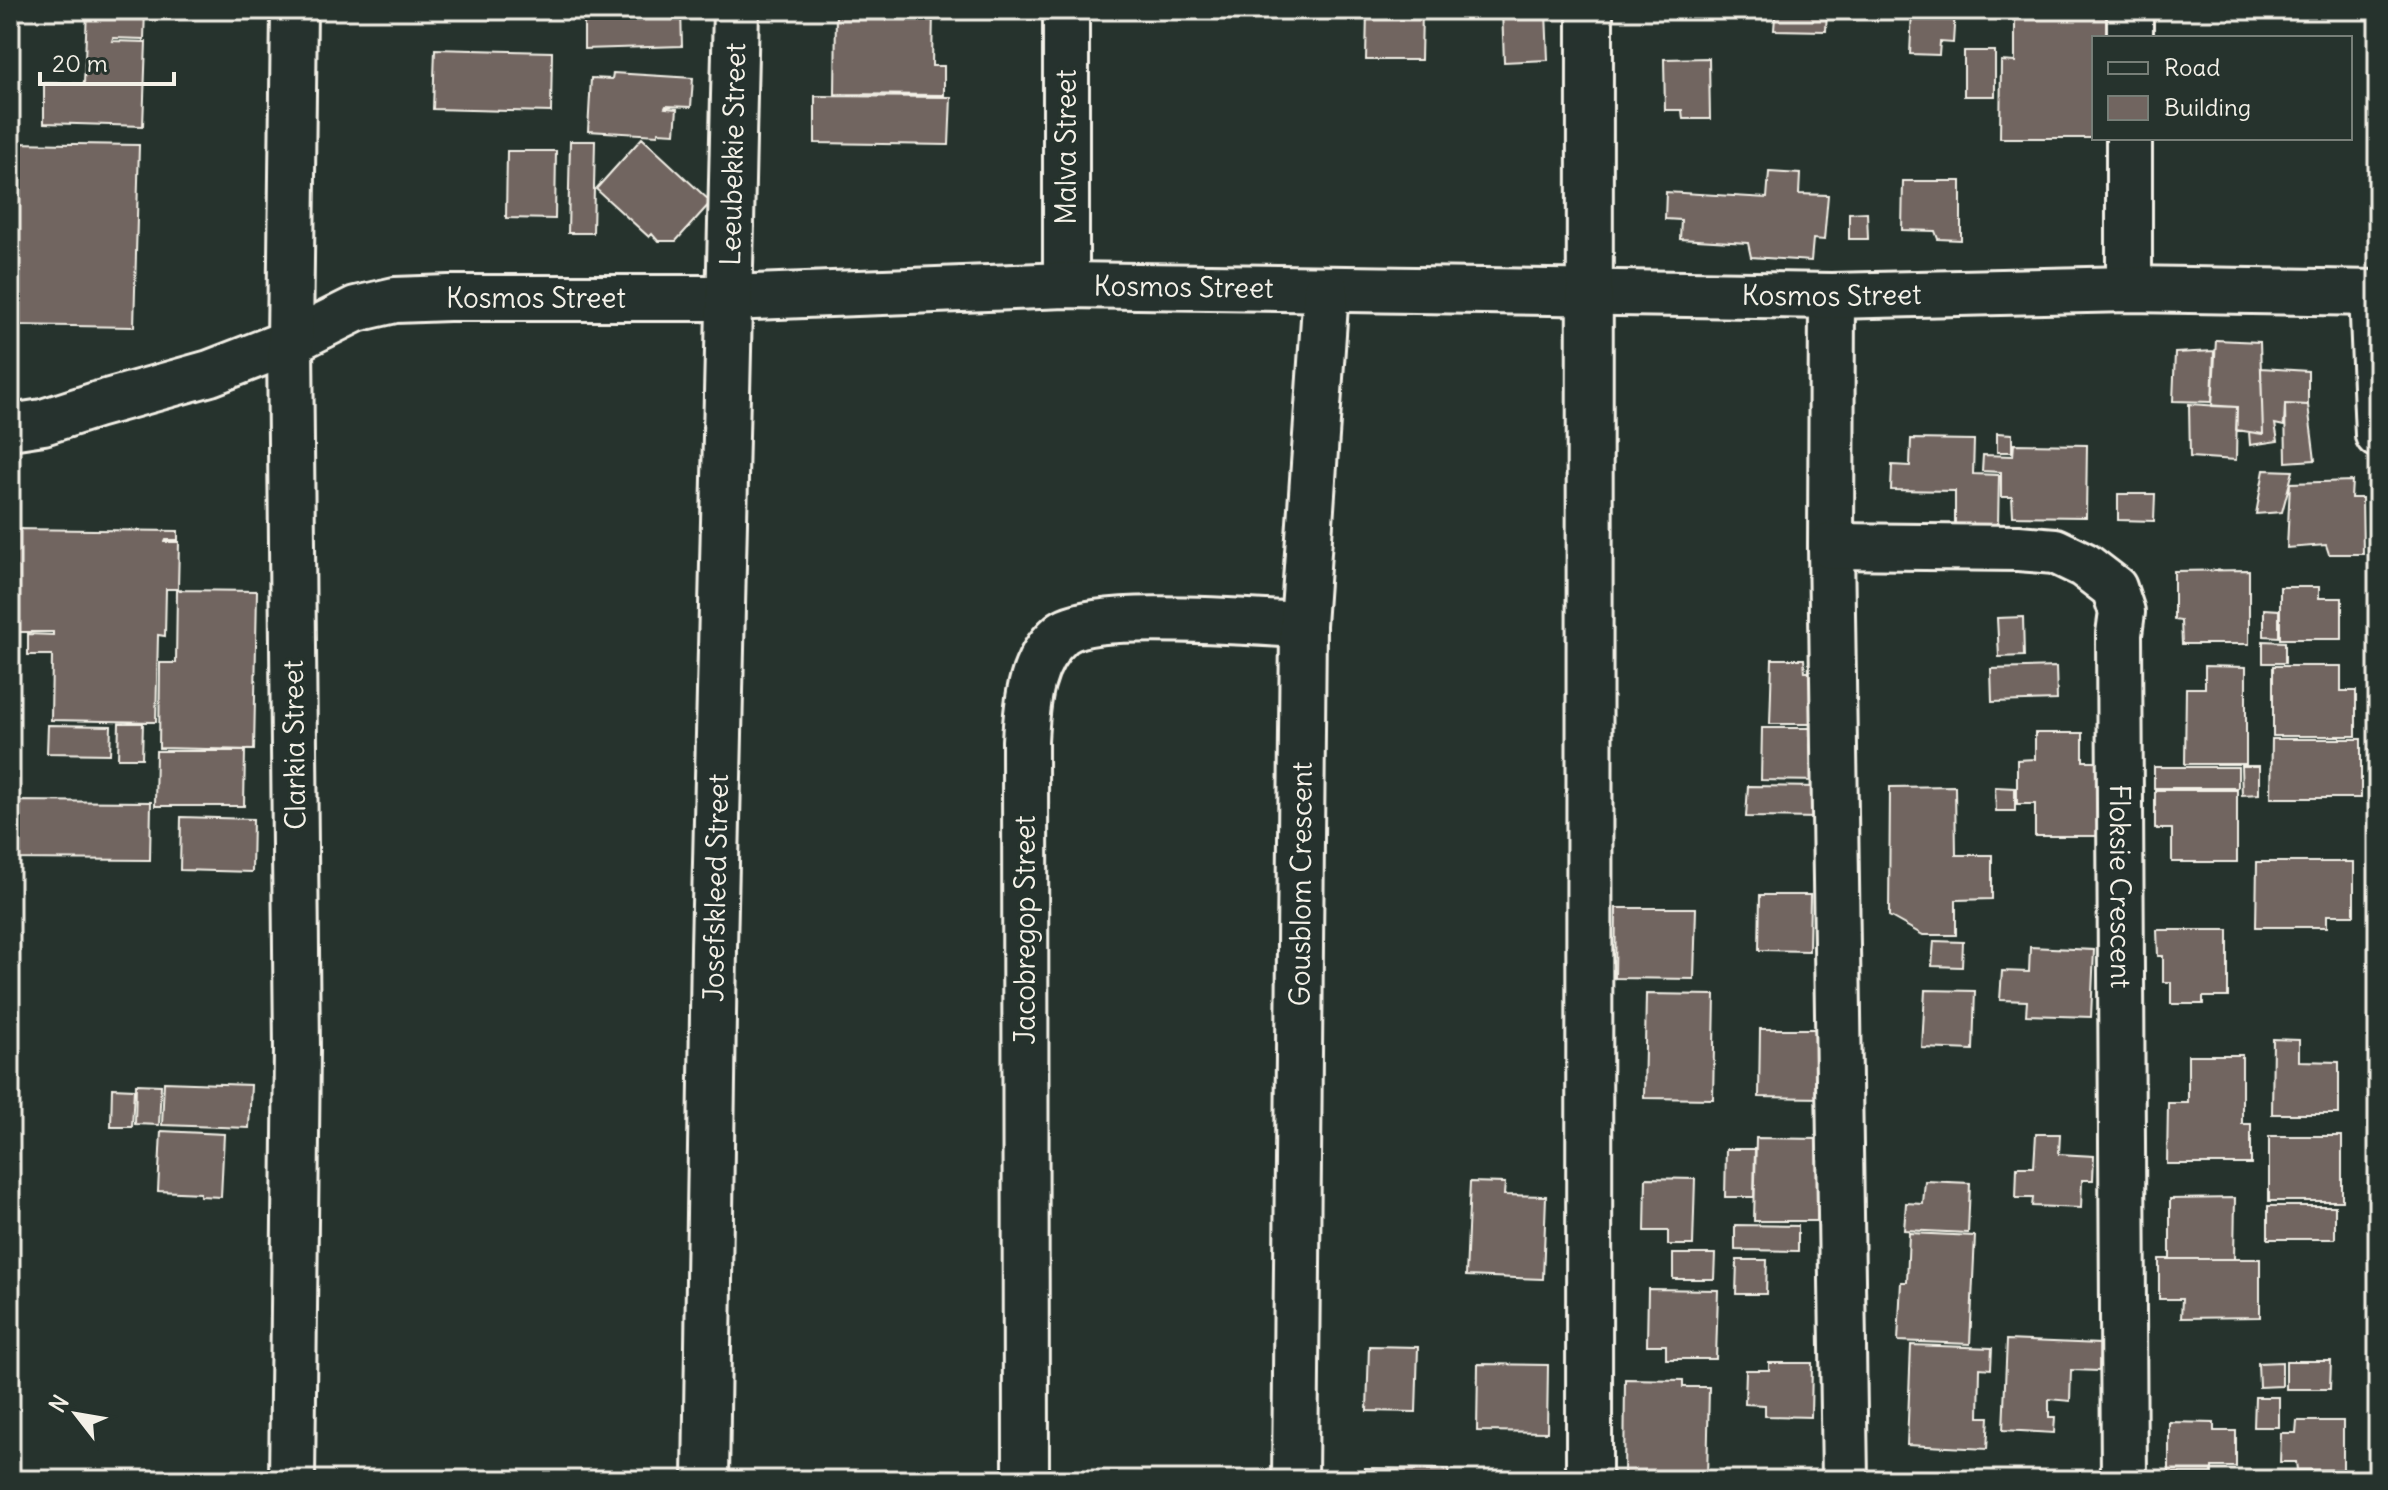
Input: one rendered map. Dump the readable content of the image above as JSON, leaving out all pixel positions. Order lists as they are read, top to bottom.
{
  "streets": {
    "street": [
      "Malva Street",
      "Leeubekkie Street",
      "Kosmos Street",
      "Clarkia Street",
      "Gousblom Crescent",
      "Floksie Crescent",
      "Josefskleed Street",
      "Jacobregop Street"
    ]
  },
  "crossings": [
    ["Malva Street", "Kosmos Street"],
    ["Leeubekkie Street", "Kosmos Street"],
    ["Leeubekkie Street", "Josefskleed Street"],
    ["Kosmos Street", "Clarkia Street"],
    ["Kosmos Street", "Gousblom Crescent"],
    ["Kosmos Street", "Josefskleed Street"],
    ["Gousblom Crescent", "Jacobregop Street"]
  ],
  "legend": ["Road", "Building"],
  "scale_bar": "20 m",
  "north": "top left"
}
